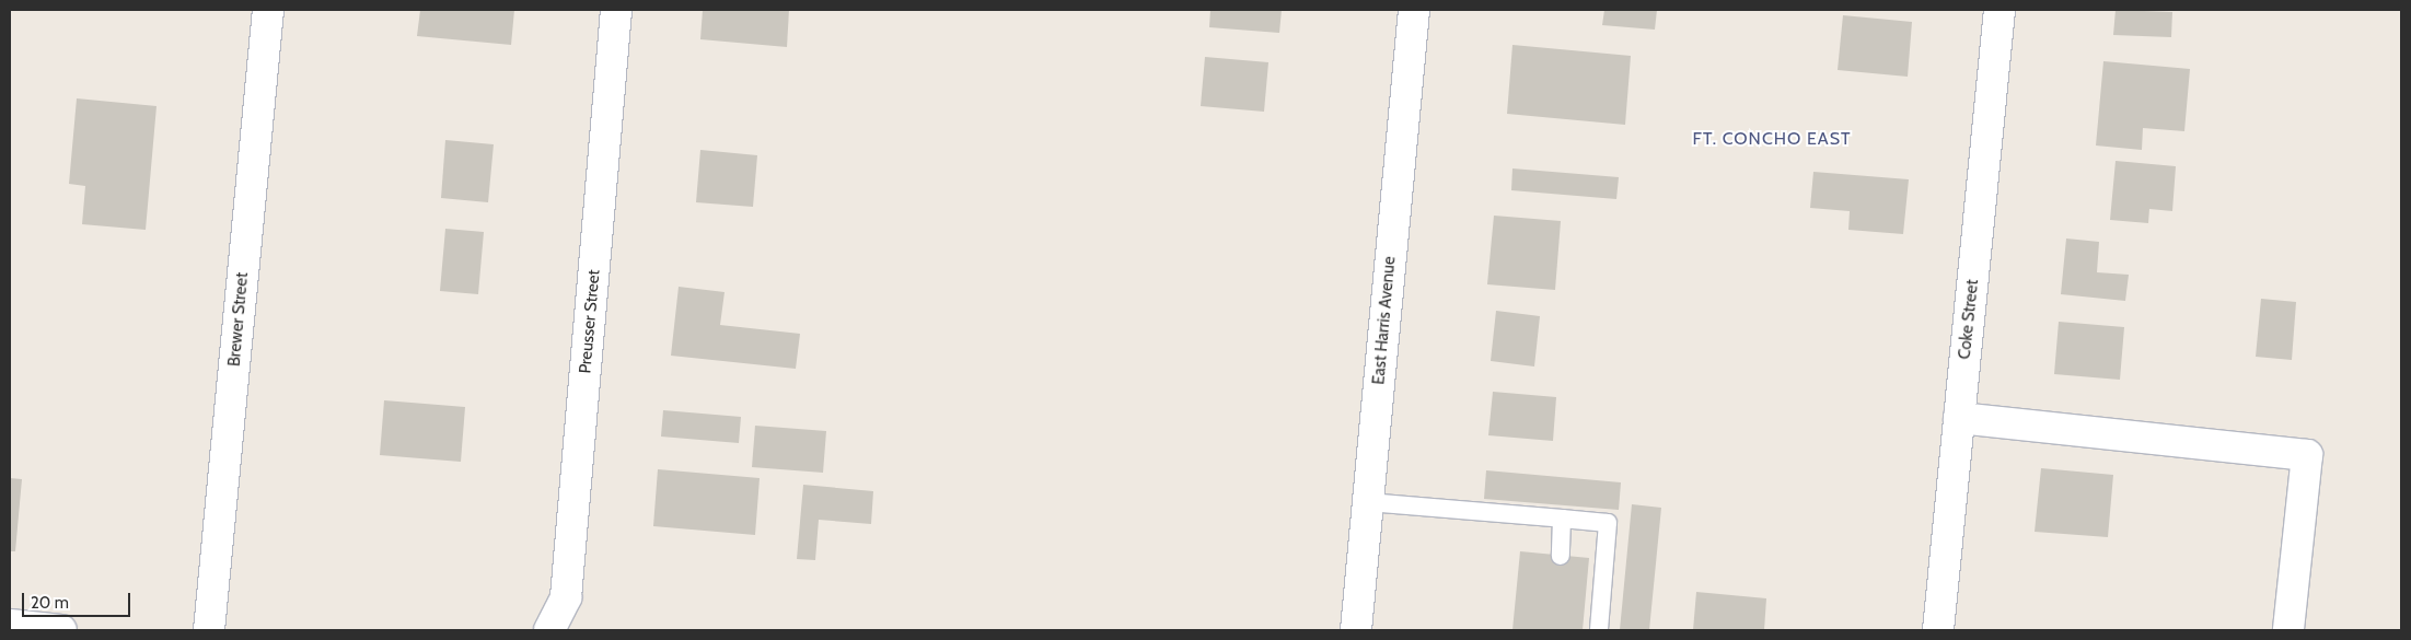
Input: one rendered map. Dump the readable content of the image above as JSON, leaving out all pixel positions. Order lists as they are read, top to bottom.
{
  "streets": {
    "street": [
      "Brewer Street",
      "Coke Street",
      "East Harris Avenue",
      "Preusser Street"
    ]
  },
  "districts": ["FT. CONCHO EAST"],
  "scale_bar": "20 m"
}
